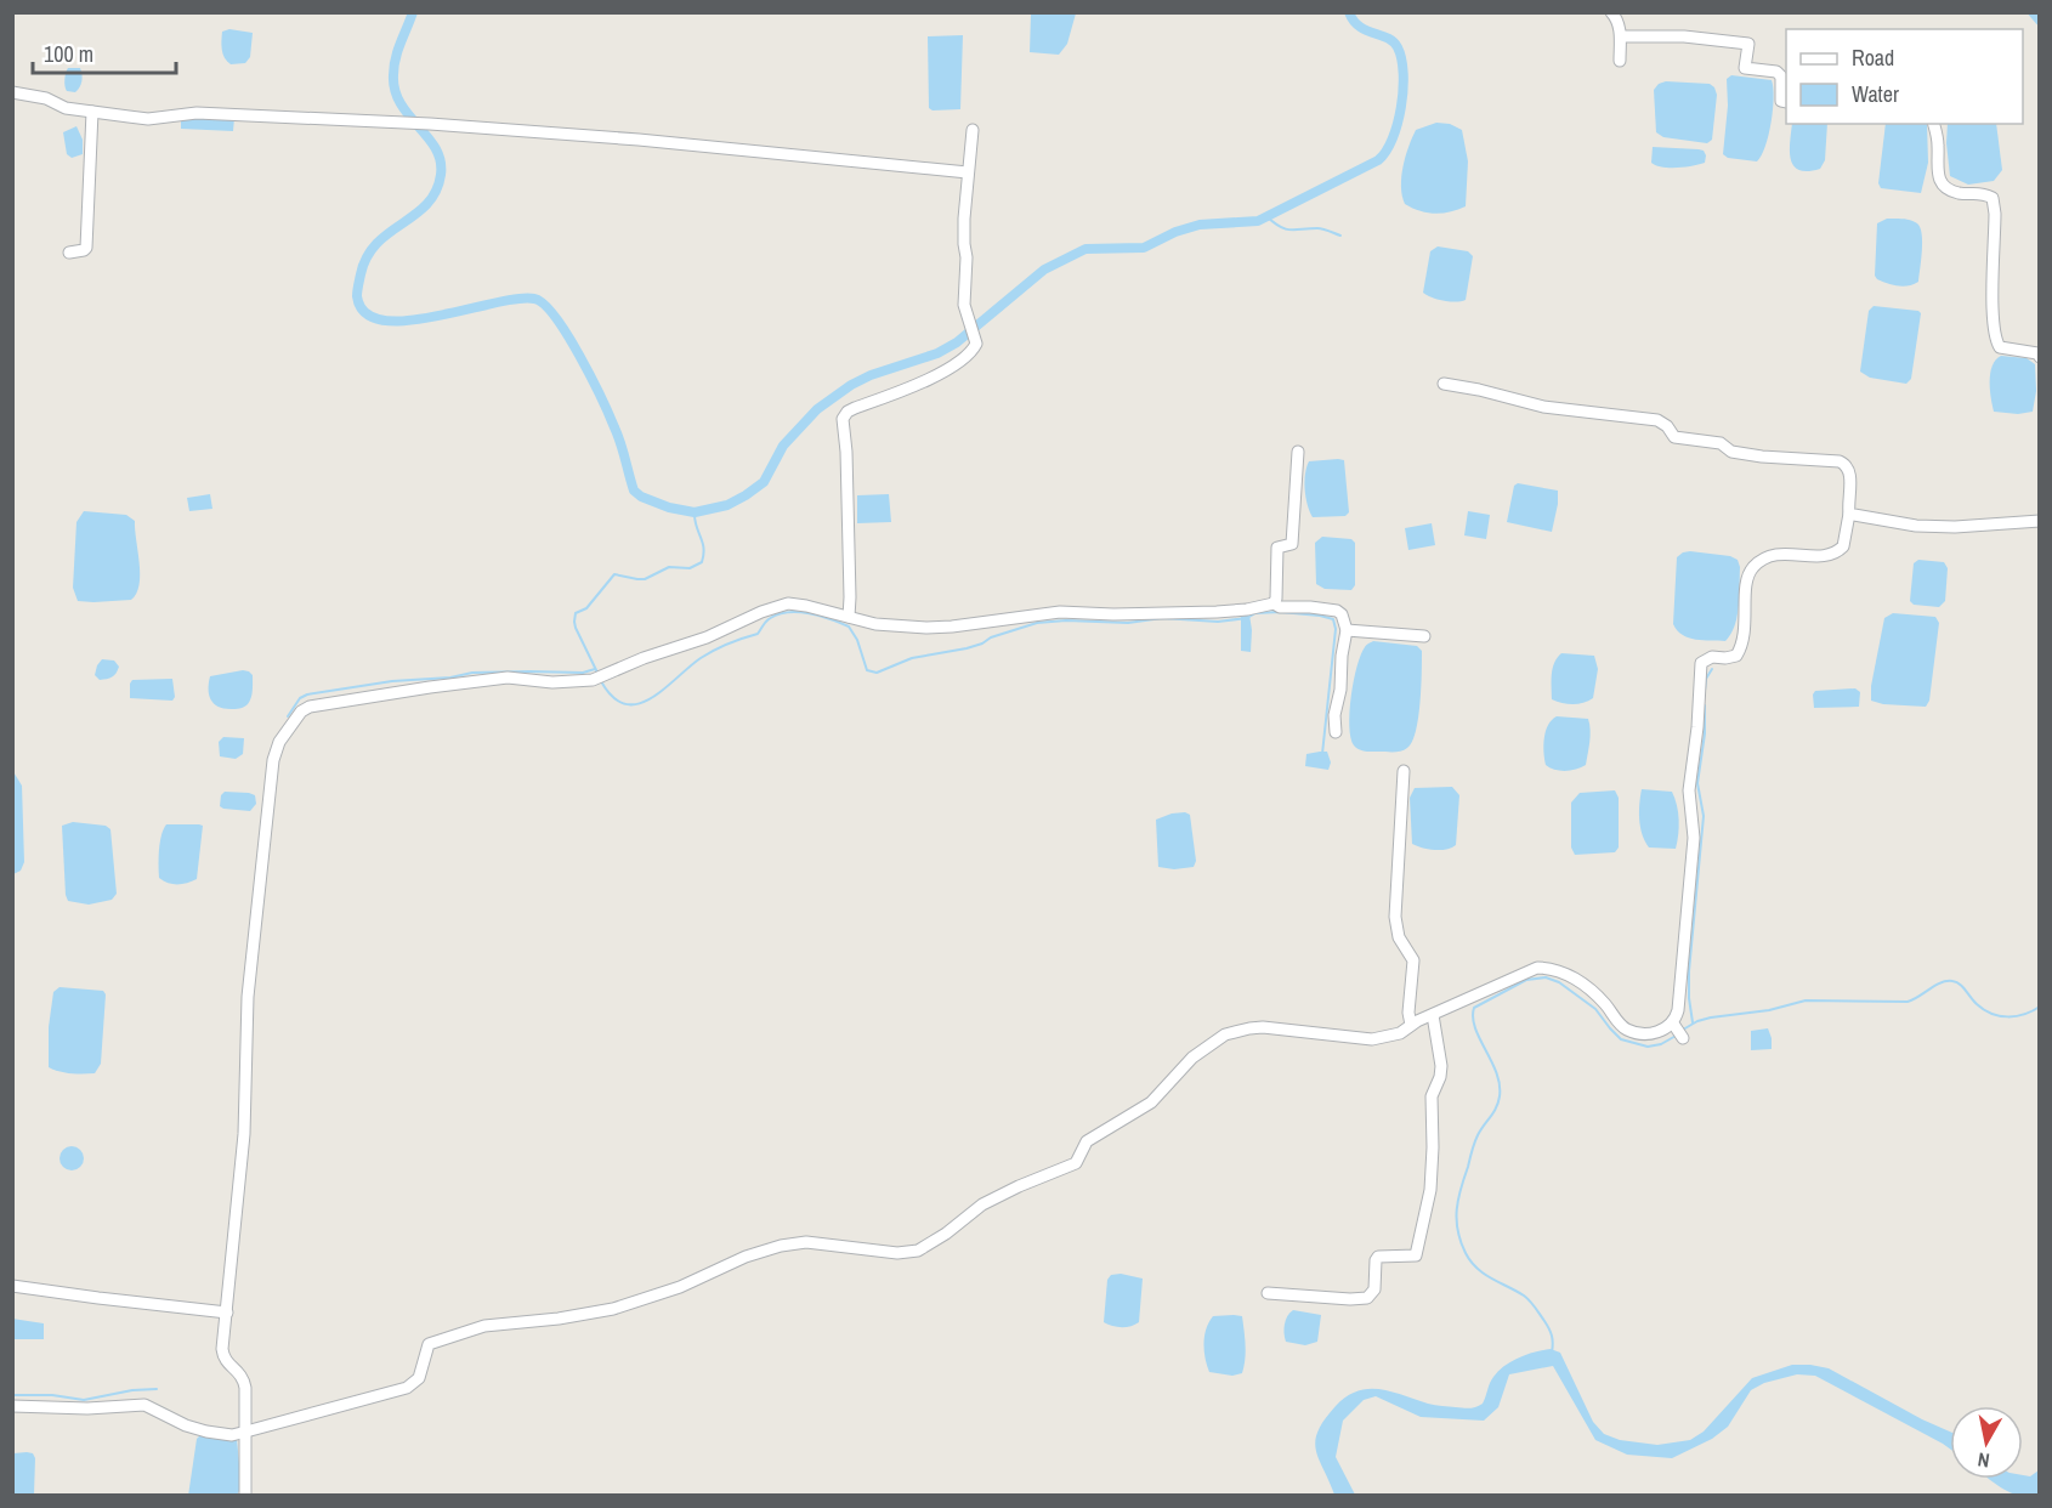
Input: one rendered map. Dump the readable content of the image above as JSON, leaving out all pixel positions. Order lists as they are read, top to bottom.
{
  "legend": ["Road", "Water"],
  "scale_bar": "100 m",
  "north": "bottom"
}
